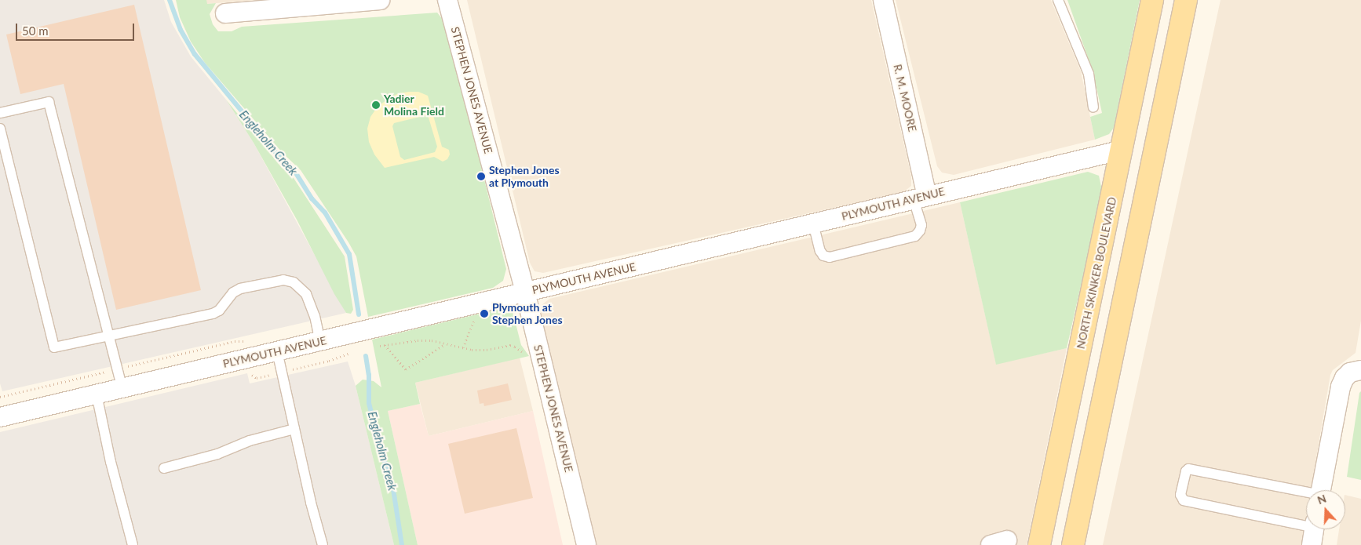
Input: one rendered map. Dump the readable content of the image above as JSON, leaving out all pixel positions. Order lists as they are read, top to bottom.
{
  "streets": {
    "main road": ["NORTH SKINKER BOULEVARD"],
    "street": ["STEPHEN JONES AVENUE", "R. M. MOORE", "PLYMOUTH AVENUE"]
  },
  "crossings": [
    ["STEPHEN JONES AVENUE", "PLYMOUTH AVENUE"],
    ["R. M. MOORE", "PLYMOUTH AVENUE"],
    ["PLYMOUTH AVENUE", "NORTH SKINKER BOULEVARD"]
  ],
  "water": ["Engleholm Creek"],
  "places": ["Yadier Molina Field", "Stephen Jones at Plymouth", "Plymouth at Stephen Jones"],
  "scale_bar": "50 m",
  "north": "top"
}
